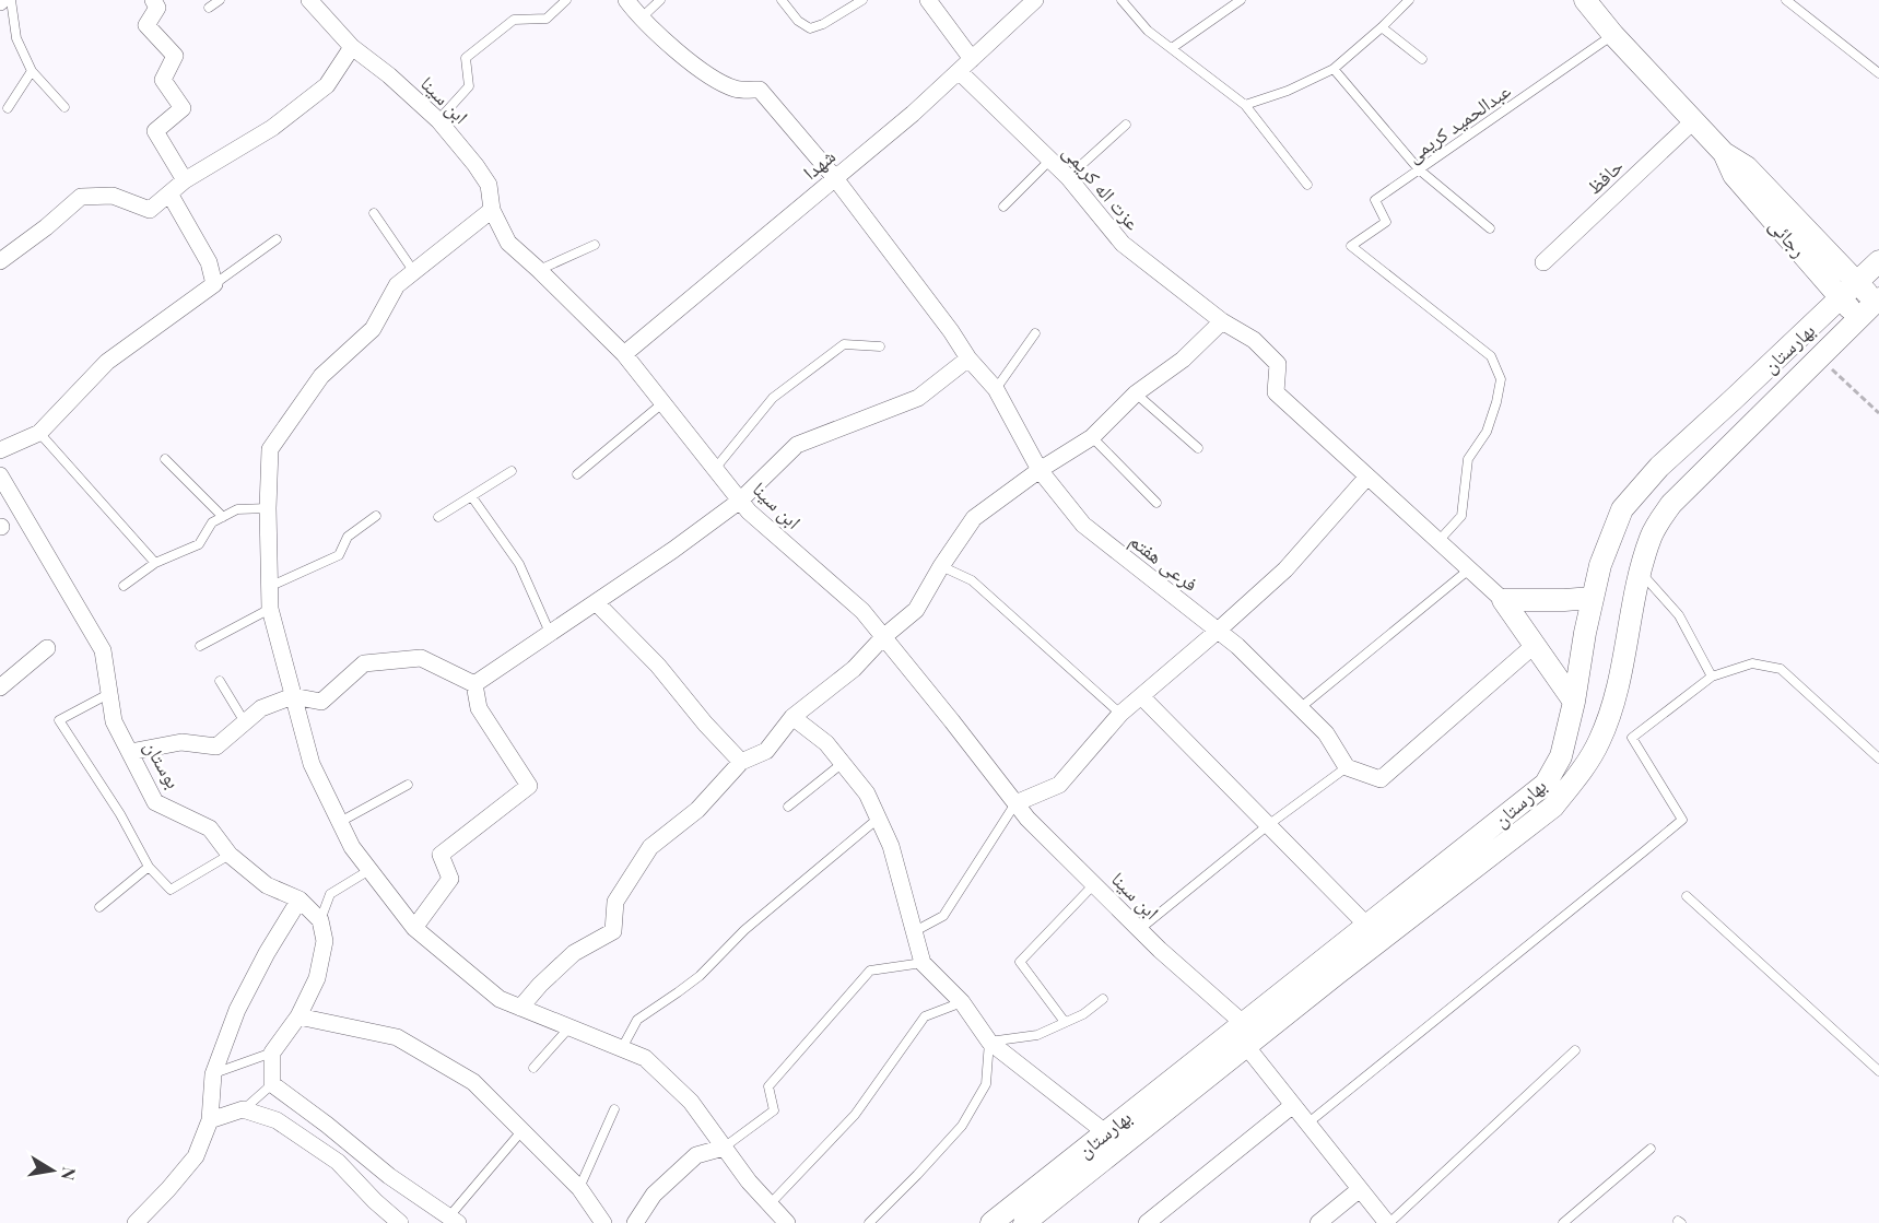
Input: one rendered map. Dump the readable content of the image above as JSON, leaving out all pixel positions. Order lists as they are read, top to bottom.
{
  "streets": {
    "street": [
      "ابن سینا",
      "شهدا",
      "حافظ",
      "عزت اله کریمی",
      "رجائی",
      "بهارستان",
      "فرعی هفتم",
      "بوستان"
    ],
    "lane": ["عبدالحمید کریمی"]
  },
  "crossings": [
    ["ابن سینا", "شهدا"],
    ["ابن سینا", "بهارستان"],
    ["عبدالحمید کریمی", "رجائی"],
    ["شهدا", "عزت اله کریمی"],
    ["شهدا", "فرعی هفتم"],
    ["حافظ", "رجائی"],
    ["رجائی", "بهارستان"]
  ],
  "north": "right"
}
